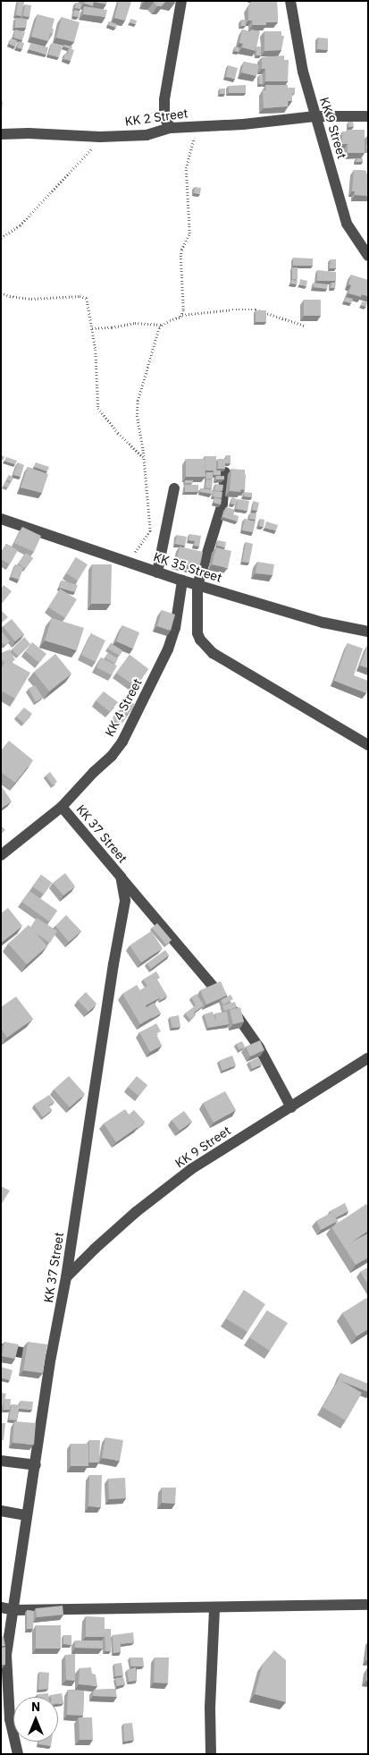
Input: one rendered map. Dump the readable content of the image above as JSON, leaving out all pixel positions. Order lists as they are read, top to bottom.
{
  "streets": {
    "street": [
      "KK 2 Street",
      "KK 9 Street",
      "KK 35 Street",
      "KK 4 Street",
      "KK 37 Street"
    ]
  },
  "crossings": [
    ["KK 2 Street", "KK 9 Street"],
    ["KK 9 Street", "KK 37 Street"],
    ["KK 35 Street", "KK 4 Street"],
    ["KK 4 Street", "KK 37 Street"]
  ],
  "north": "top"
}
